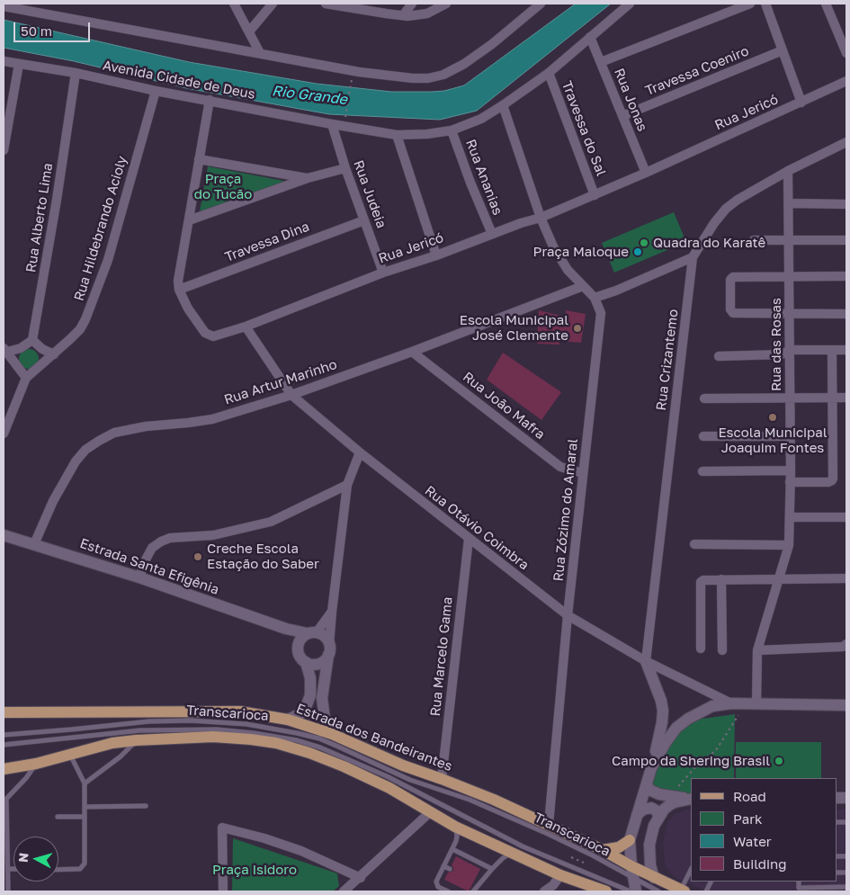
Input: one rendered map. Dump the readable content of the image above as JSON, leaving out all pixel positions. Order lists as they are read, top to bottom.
{
  "streets": {
    "main road": ["Estrada dos Bandeirantes"],
    "street": [
      "Travessa Coeniro",
      "Avenida Cidade de Deus",
      "Rua Jonas",
      "Rua Jericó",
      "Travessa do Sal",
      "Rua Ananias",
      "Rua Judeia",
      "Rua Alberto Lima",
      "Rua Hildebrando Acioly",
      "Travessa Dina",
      "Rua das Rosas",
      "Rua Crizantemo",
      "Rua Artur Marinho",
      "Rua João Mafra",
      "Rua Zózimo do Amaral",
      "Rua Otávio Coimbra",
      "Estrada Santa Efigênia",
      "Rua Marcelo Gama"
    ],
    "lane": ["Transcarioca"]
  },
  "crossings": [
    ["Travessa Coeniro", "Rua Jonas"],
    ["Avenida Cidade de Deus", "Rua Jonas"],
    ["Avenida Cidade de Deus", "Rua Jericó"],
    ["Avenida Cidade de Deus", "Travessa do Sal"],
    ["Avenida Cidade de Deus", "Rua Ananias"],
    ["Avenida Cidade de Deus", "Rua Judeia"],
    ["Avenida Cidade de Deus", "Rua Alberto Lima"],
    ["Avenida Cidade de Deus", "Rua Hildebrando Acioly"],
    ["Avenida Cidade de Deus", "Rua Zózimo do Amaral"],
    ["Rua Jonas", "Rua Jericó"],
    ["Rua Jericó", "Travessa do Sal"],
    ["Rua Jericó", "Rua Ananias"],
    ["Rua Jericó", "Rua Judeia"],
    ["Rua Jericó", "Travessa Dina"],
    ["Rua Jericó", "Rua Zózimo do Amaral"],
    ["Rua Jericó", "Rua Otávio Coimbra"],
    ["Rua Judeia", "Travessa Dina"],
    ["Rua das Rosas", "Rua Crizantemo"],
    ["Rua Crizantemo", "Rua Otávio Coimbra"],
    ["Rua Artur Marinho", "Rua João Mafra"],
    ["Rua Artur Marinho", "Rua Zózimo do Amaral"],
    ["Rua Artur Marinho", "Rua Otávio Coimbra"],
    ["Rua Artur Marinho", "Estrada Santa Efigênia"],
    ["Rua João Mafra", "Rua Zózimo do Amaral"],
    ["Rua Zózimo do Amaral", "Rua Otávio Coimbra"],
    ["Rua Zózimo do Amaral", "Estrada dos Bandeirantes"],
    ["Rua Otávio Coimbra", "Rua Marcelo Gama"],
    ["Rua Marcelo Gama", "Estrada dos Bandeirantes"],
    ["Transcarioca", "Estrada dos Bandeirantes"]
  ],
  "water": ["Rio Grande"],
  "parks": ["Praça do Tucão", "Praça Isidoro"],
  "places": [
    "Quadra do Karatê",
    "Praça Maloque",
    "Escola Municipal José Clemente",
    "Escola Municipal Joaquim Fontes",
    "Creche Escola Estação do Saber",
    "Campo da Shering Brasil"
  ],
  "legend": [
    "Road",
    "Park",
    "Water",
    "Building"
  ],
  "scale_bar": "50 m",
  "north": "left"
}
